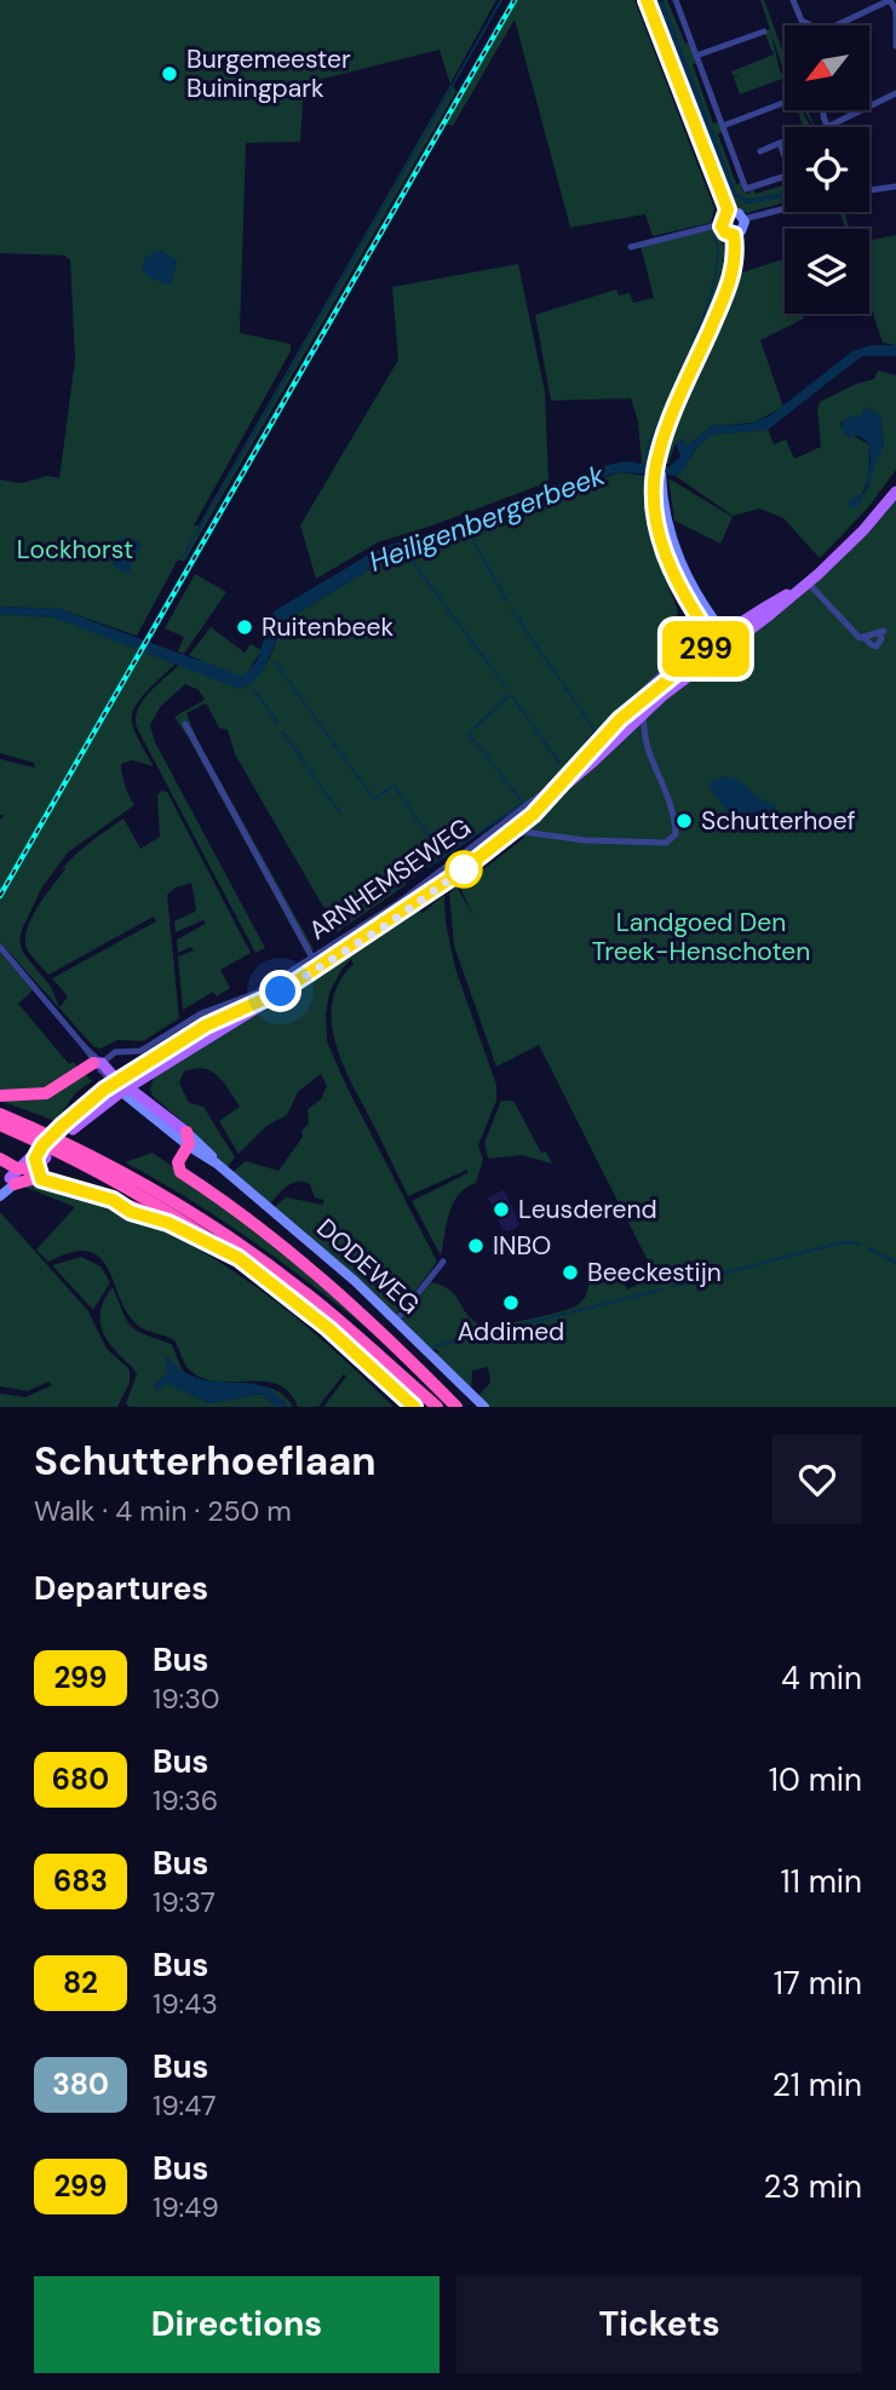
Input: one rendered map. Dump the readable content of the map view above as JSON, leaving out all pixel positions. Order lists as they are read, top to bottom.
{
  "streets": {
    "main road": ["ARNHEMSEWEG", "DODEWEG"]
  },
  "crossings": [
    ["ARNHEMSEWEG", "DODEWEG"]
  ],
  "water": ["Heiligenbergerbeek"],
  "parks": ["Lockhorst", "Landgoed Den Treek-Henschoten"],
  "places": [
    "Burgemeester Buiningpark",
    "Ruitenbeek",
    "Schutterhoef",
    "Leusderend",
    "INBO",
    "Beeckestijn",
    "Addimed"
  ],
  "lines": ["bus line 299"],
  "north": "bottom left",
  "page": {
    "on_map": "299",
    "heading": [
      ["Schutterhoeflaan", "Walk · 4 min · 250 m"],
      "Departures"
    ],
    "list": [
      {
        "mark": "299",
        "name": "Bus",
        "note": "19:30",
        "value": "4 min"
      },
      {
        "mark": "680",
        "name": "Bus",
        "note": "19:36",
        "value": "10 min"
      },
      {
        "mark": "683",
        "name": "Bus",
        "note": "19:37",
        "value": "11 min"
      },
      {
        "mark": "82",
        "name": "Bus",
        "note": "19:43",
        "value": "17 min"
      },
      {
        "mark": "380",
        "name": "Bus",
        "note": "19:47",
        "value": "21 min"
      },
      {
        "mark": "299",
        "name": "Bus",
        "note": "19:49",
        "value": "23 min"
      }
    ],
    "buttons": ["Directions", "Tickets"]
  }
}
